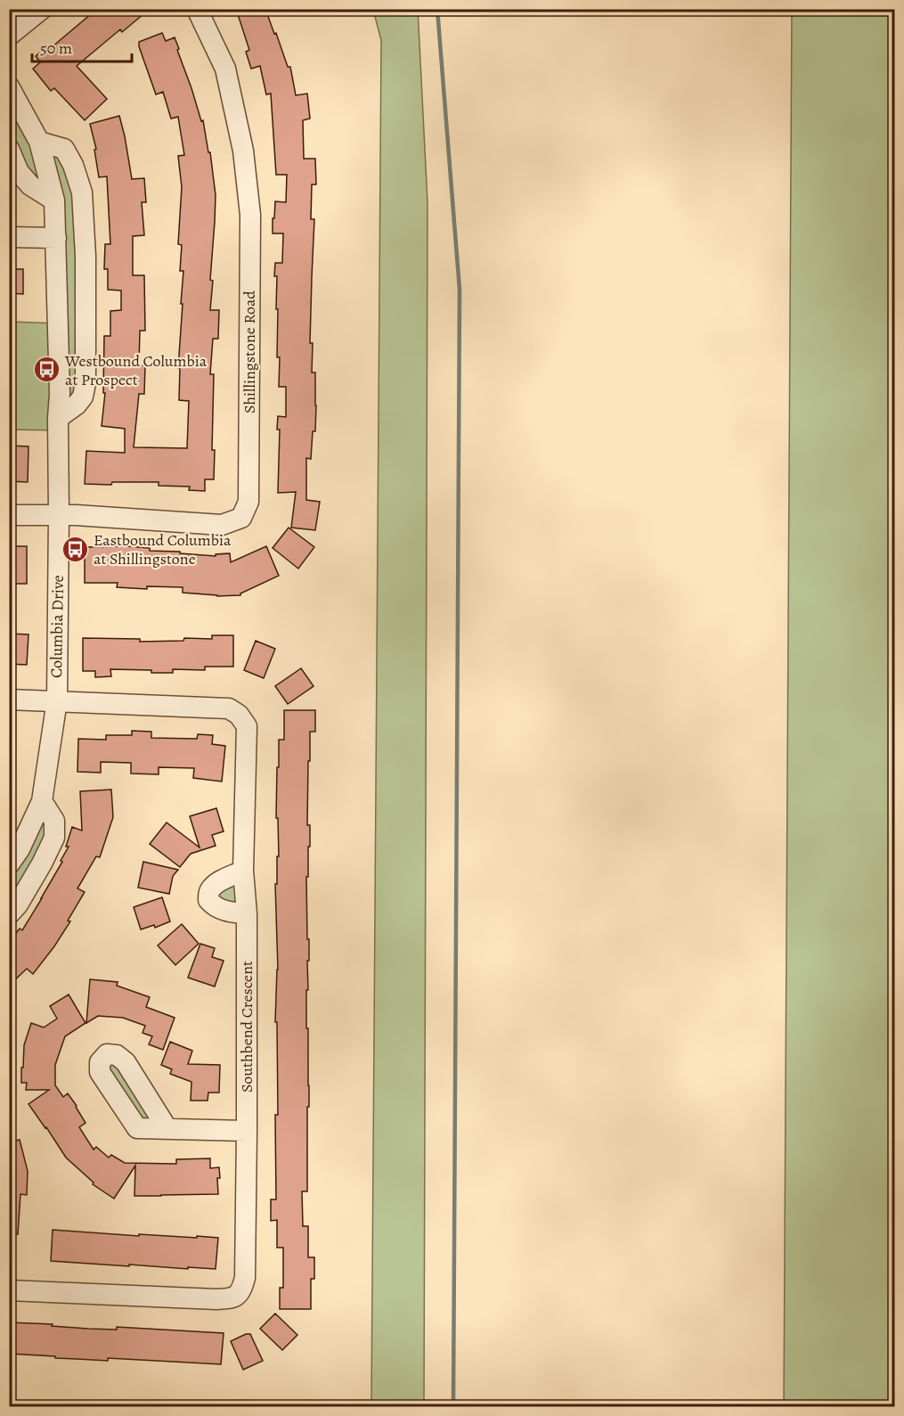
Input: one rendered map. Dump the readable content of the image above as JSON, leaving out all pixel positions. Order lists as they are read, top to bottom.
{
  "streets": {
    "street": ["Shillingstone Road", "Columbia Drive", "Southbend Crescent"]
  },
  "crossings": [
    ["Shillingstone Road", "Columbia Drive"],
    ["Columbia Drive", "Southbend Crescent"]
  ],
  "places": {
    "bus stop": ["Westbound Columbia at Prospect", "Eastbound Columbia at Shillingstone"]
  },
  "scale_bar": "50 m"
}
